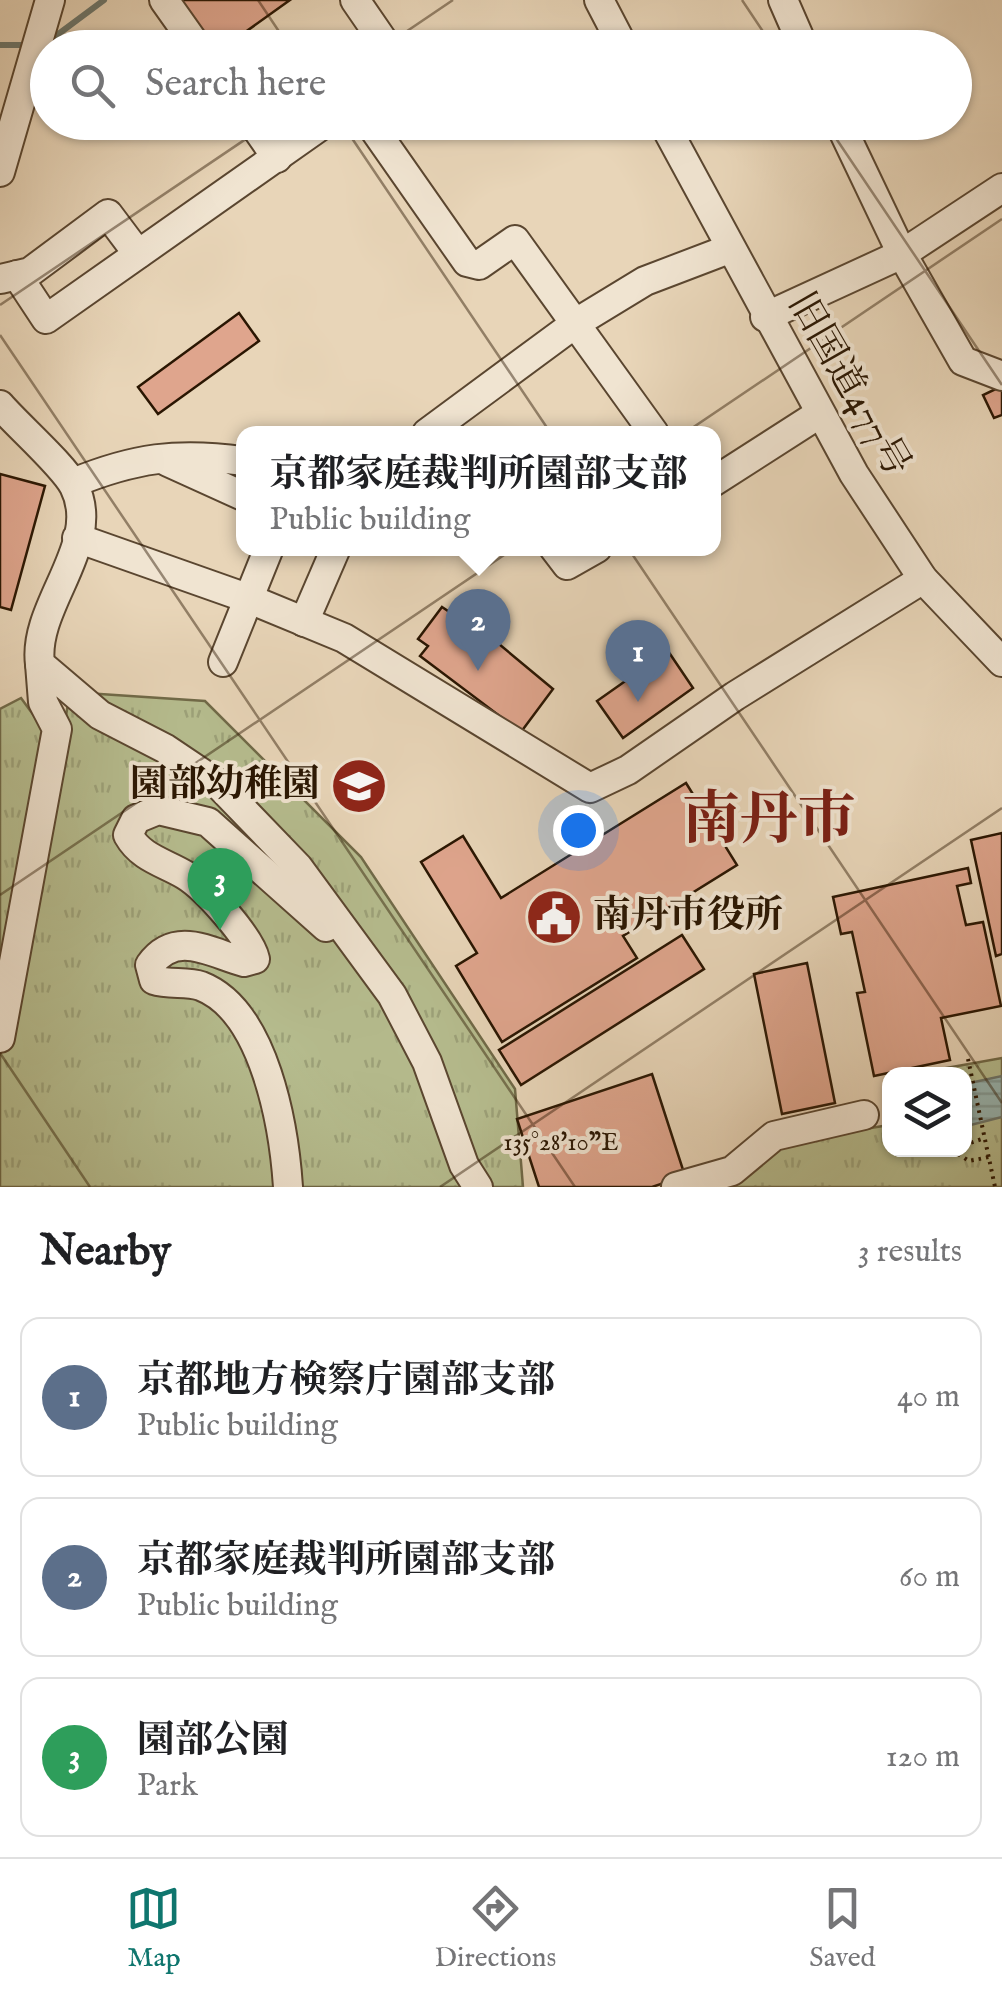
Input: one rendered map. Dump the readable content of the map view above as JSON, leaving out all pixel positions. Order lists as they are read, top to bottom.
{
  "streets": {
    "street": ["旧国道477号"]
  },
  "districts": ["南丹市"],
  "places": {
    "school or university": ["園部幼稚園"],
    "public building": ["南丹市役所"]
  },
  "page": {
    "search": "Search here",
    "popup": ["京都家庭裁判所園部支部", "Public building"],
    "pins": ["2", "1", "3"],
    "heading": ["Nearby", "3 results"],
    "list": [
      {
        "mark": "1",
        "name": "京都地方検察庁園部支部",
        "note": "Public building",
        "value": "40 m"
      },
      {
        "mark": "2",
        "name": "京都家庭裁判所園部支部",
        "note": "Public building",
        "value": "60 m"
      },
      {
        "mark": "3",
        "name": "園部公園",
        "note": "Park",
        "value": "120 m"
      }
    ],
    "nav": ["Map", "Directions", "Saved"]
  },
  "coordinates": ["135°28'10\"E"]
}
